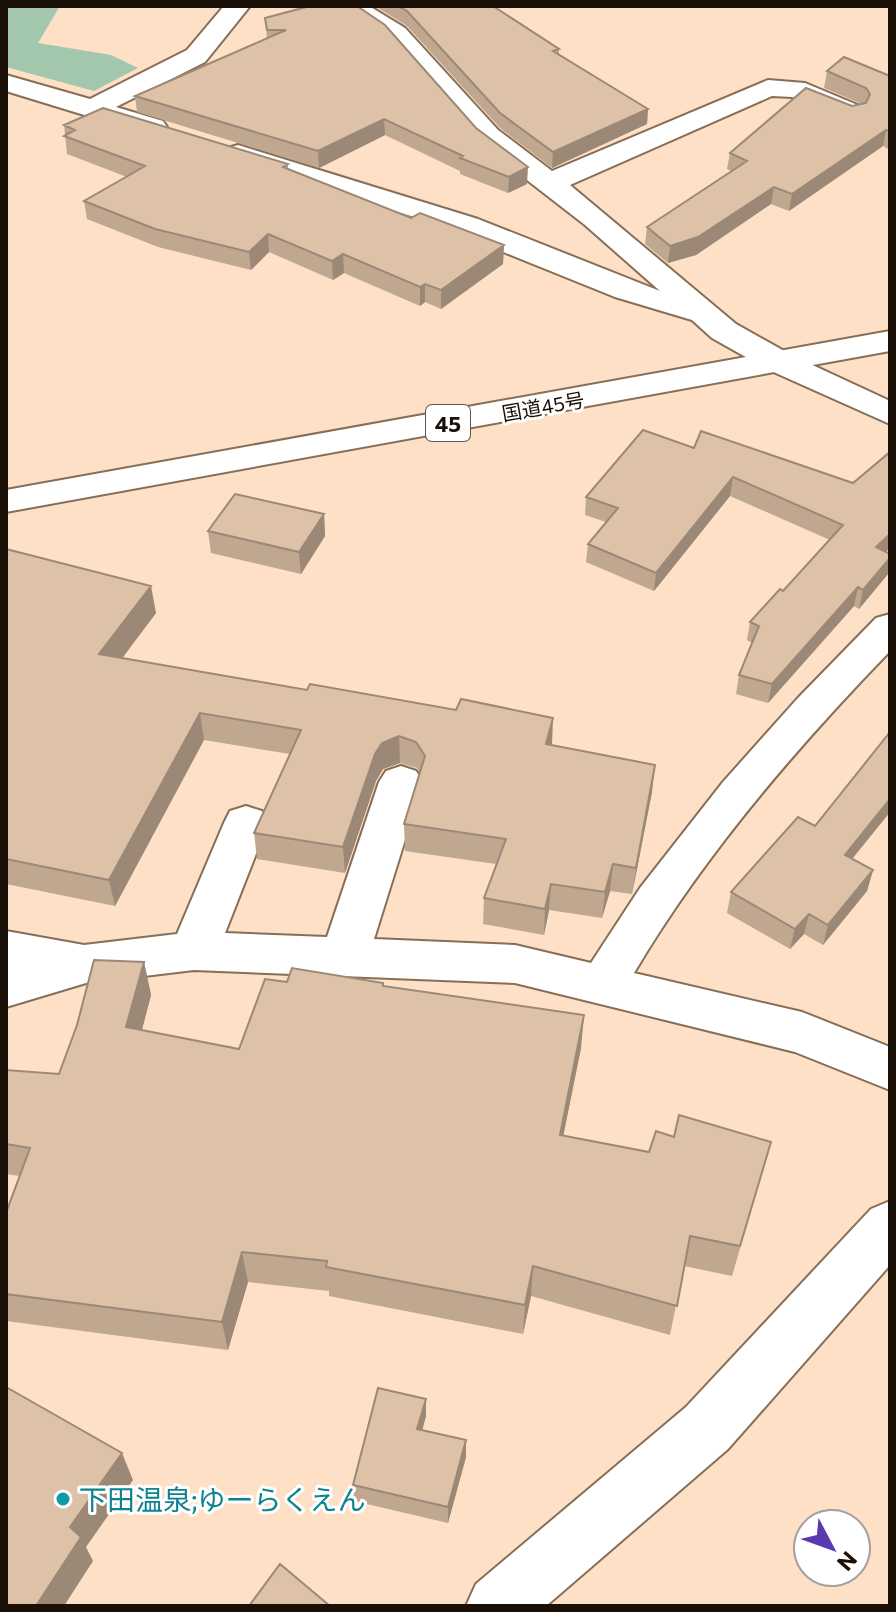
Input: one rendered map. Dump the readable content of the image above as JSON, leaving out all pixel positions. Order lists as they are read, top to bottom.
{
  "streets": {
    "main road": ["国道45号", "45"]
  },
  "places": ["下田温泉;ゆーらくえん"],
  "north": "bottom right"
}
